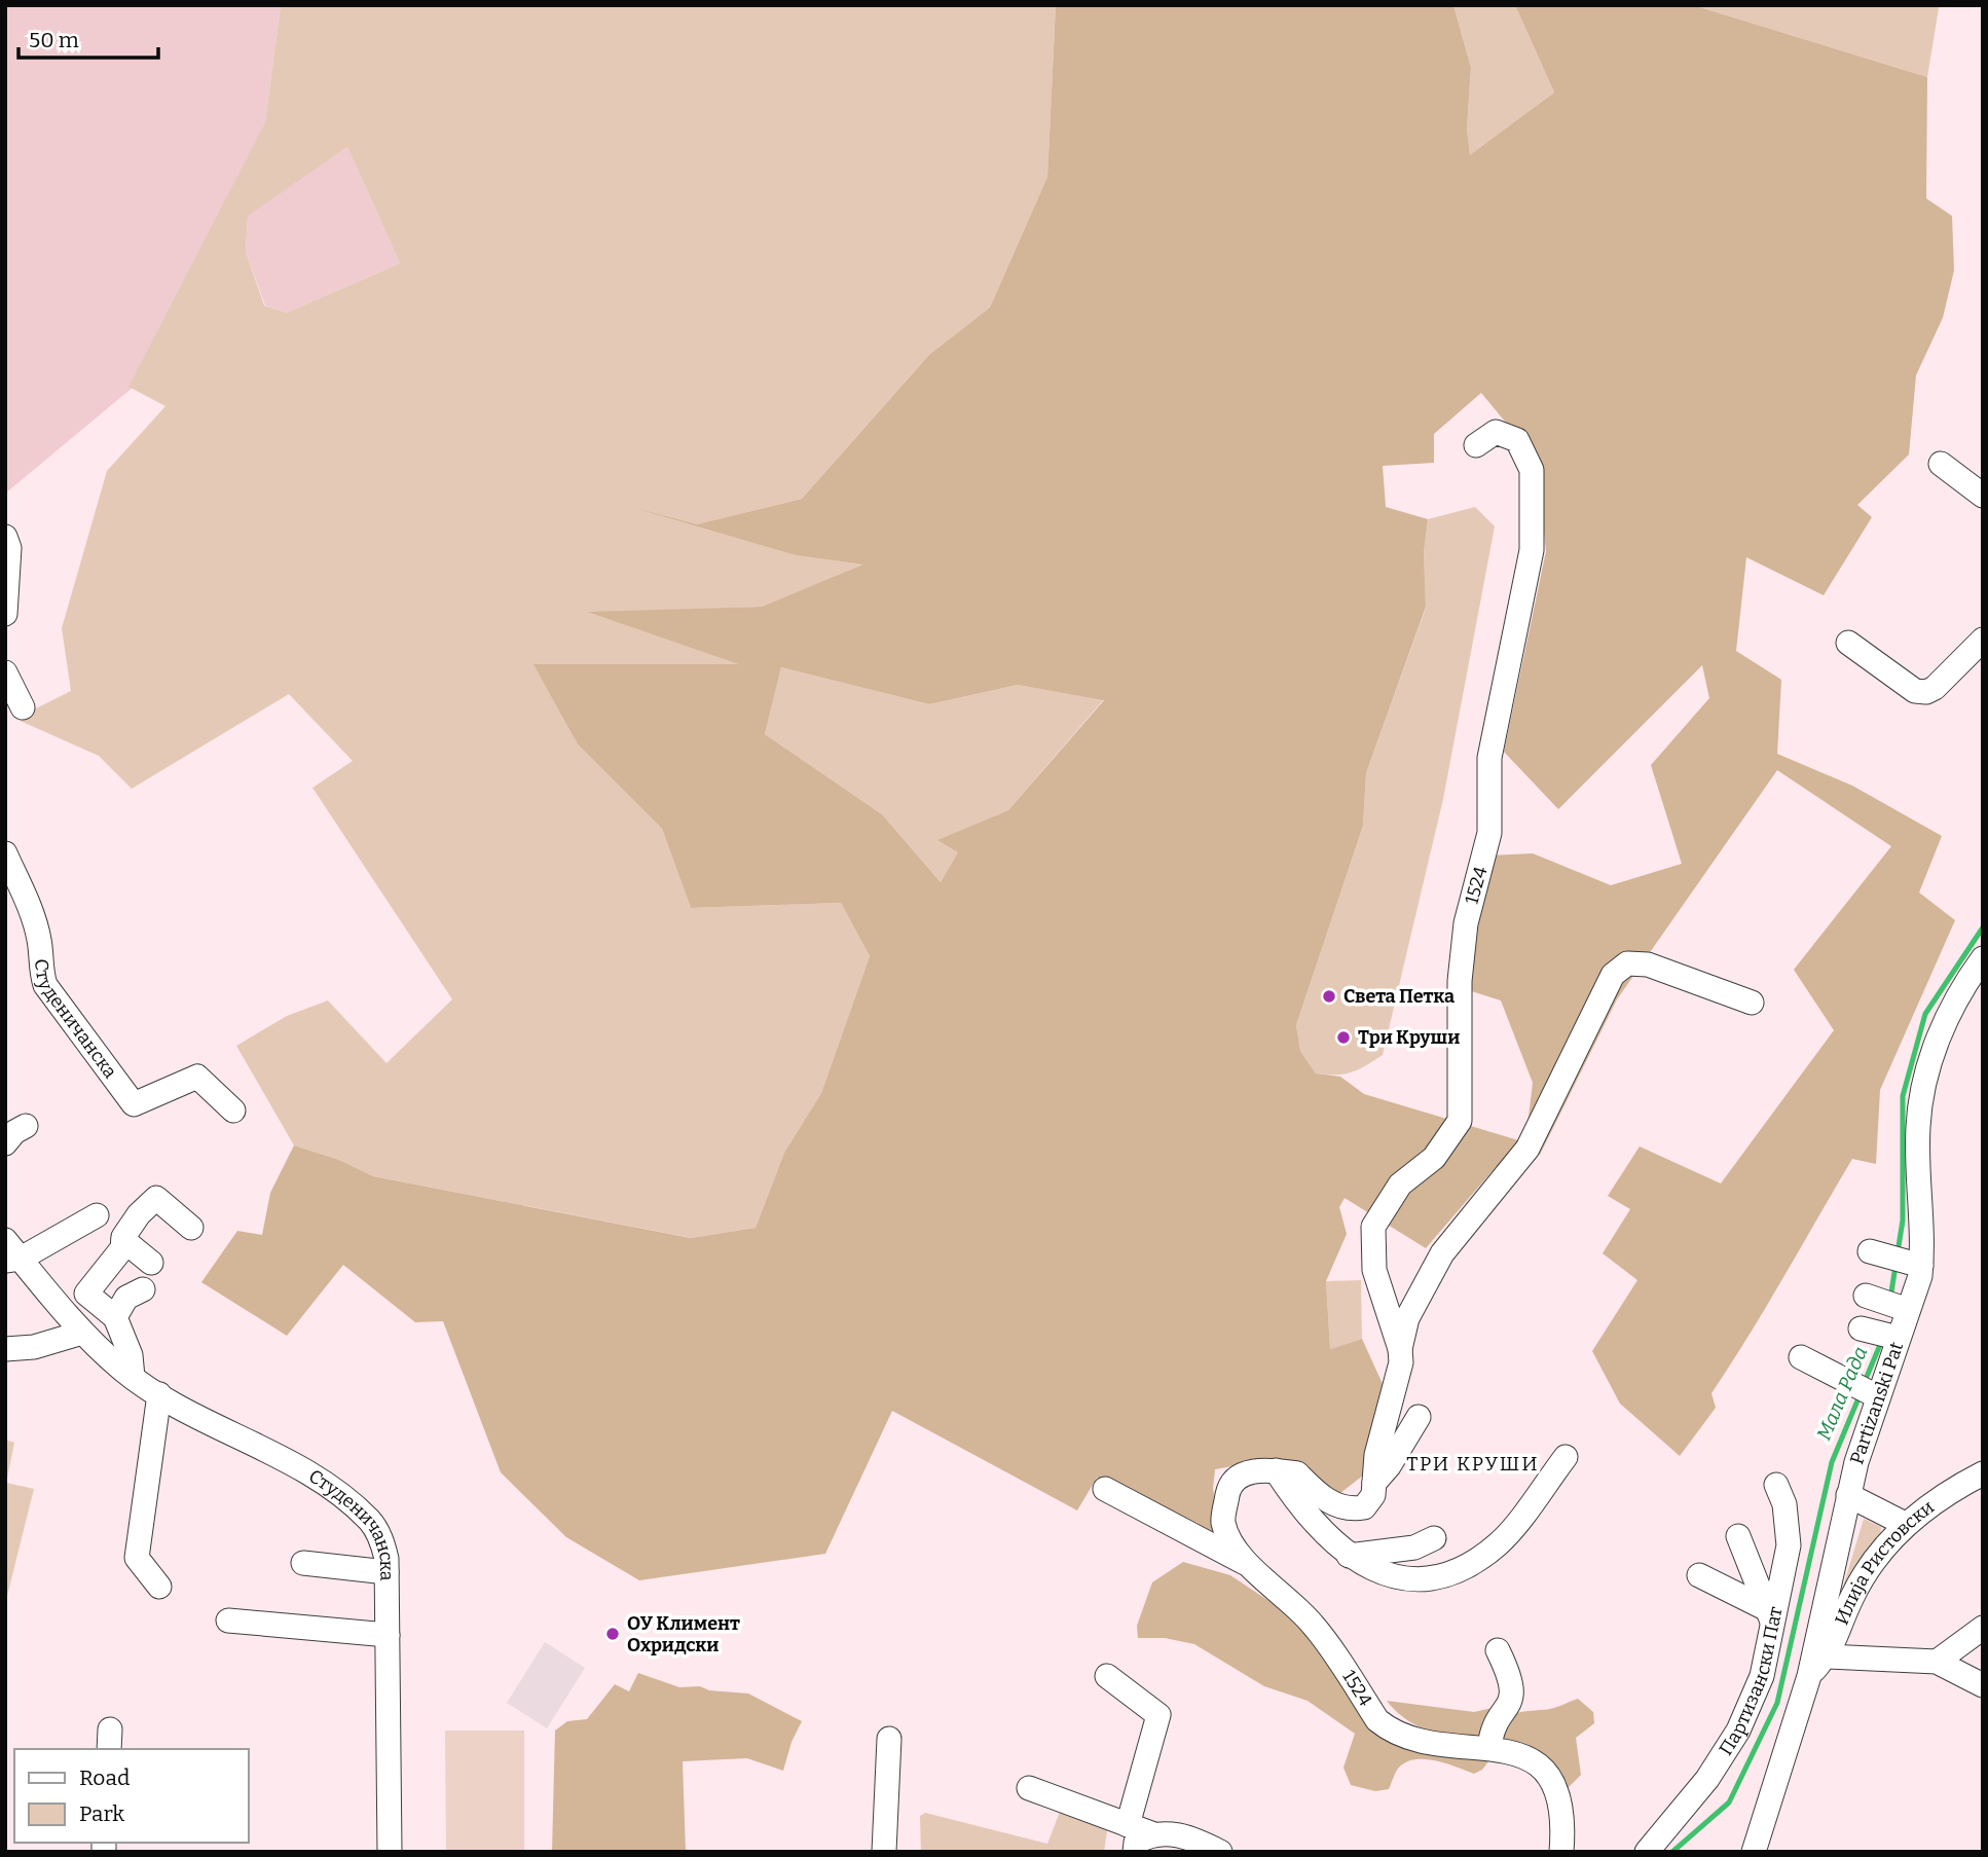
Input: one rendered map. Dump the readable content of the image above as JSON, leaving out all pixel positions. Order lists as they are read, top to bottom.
{
  "streets": {
    "street": [
      "1524",
      "Студеничанска",
      "Partizanski Pat",
      "Илија Ристовски",
      "Партизански Пат"
    ]
  },
  "crossings": [
    ["Partizanski Pat", "Илија Ристовски"]
  ],
  "districts": ["ТРИ КРУШИ"],
  "water": ["Мала Рада"],
  "places": ["Света Петка", "Три Круши", "ОУ Климент Охридски"],
  "legend": ["Road", "Park"],
  "scale_bar": "50 m"
}
